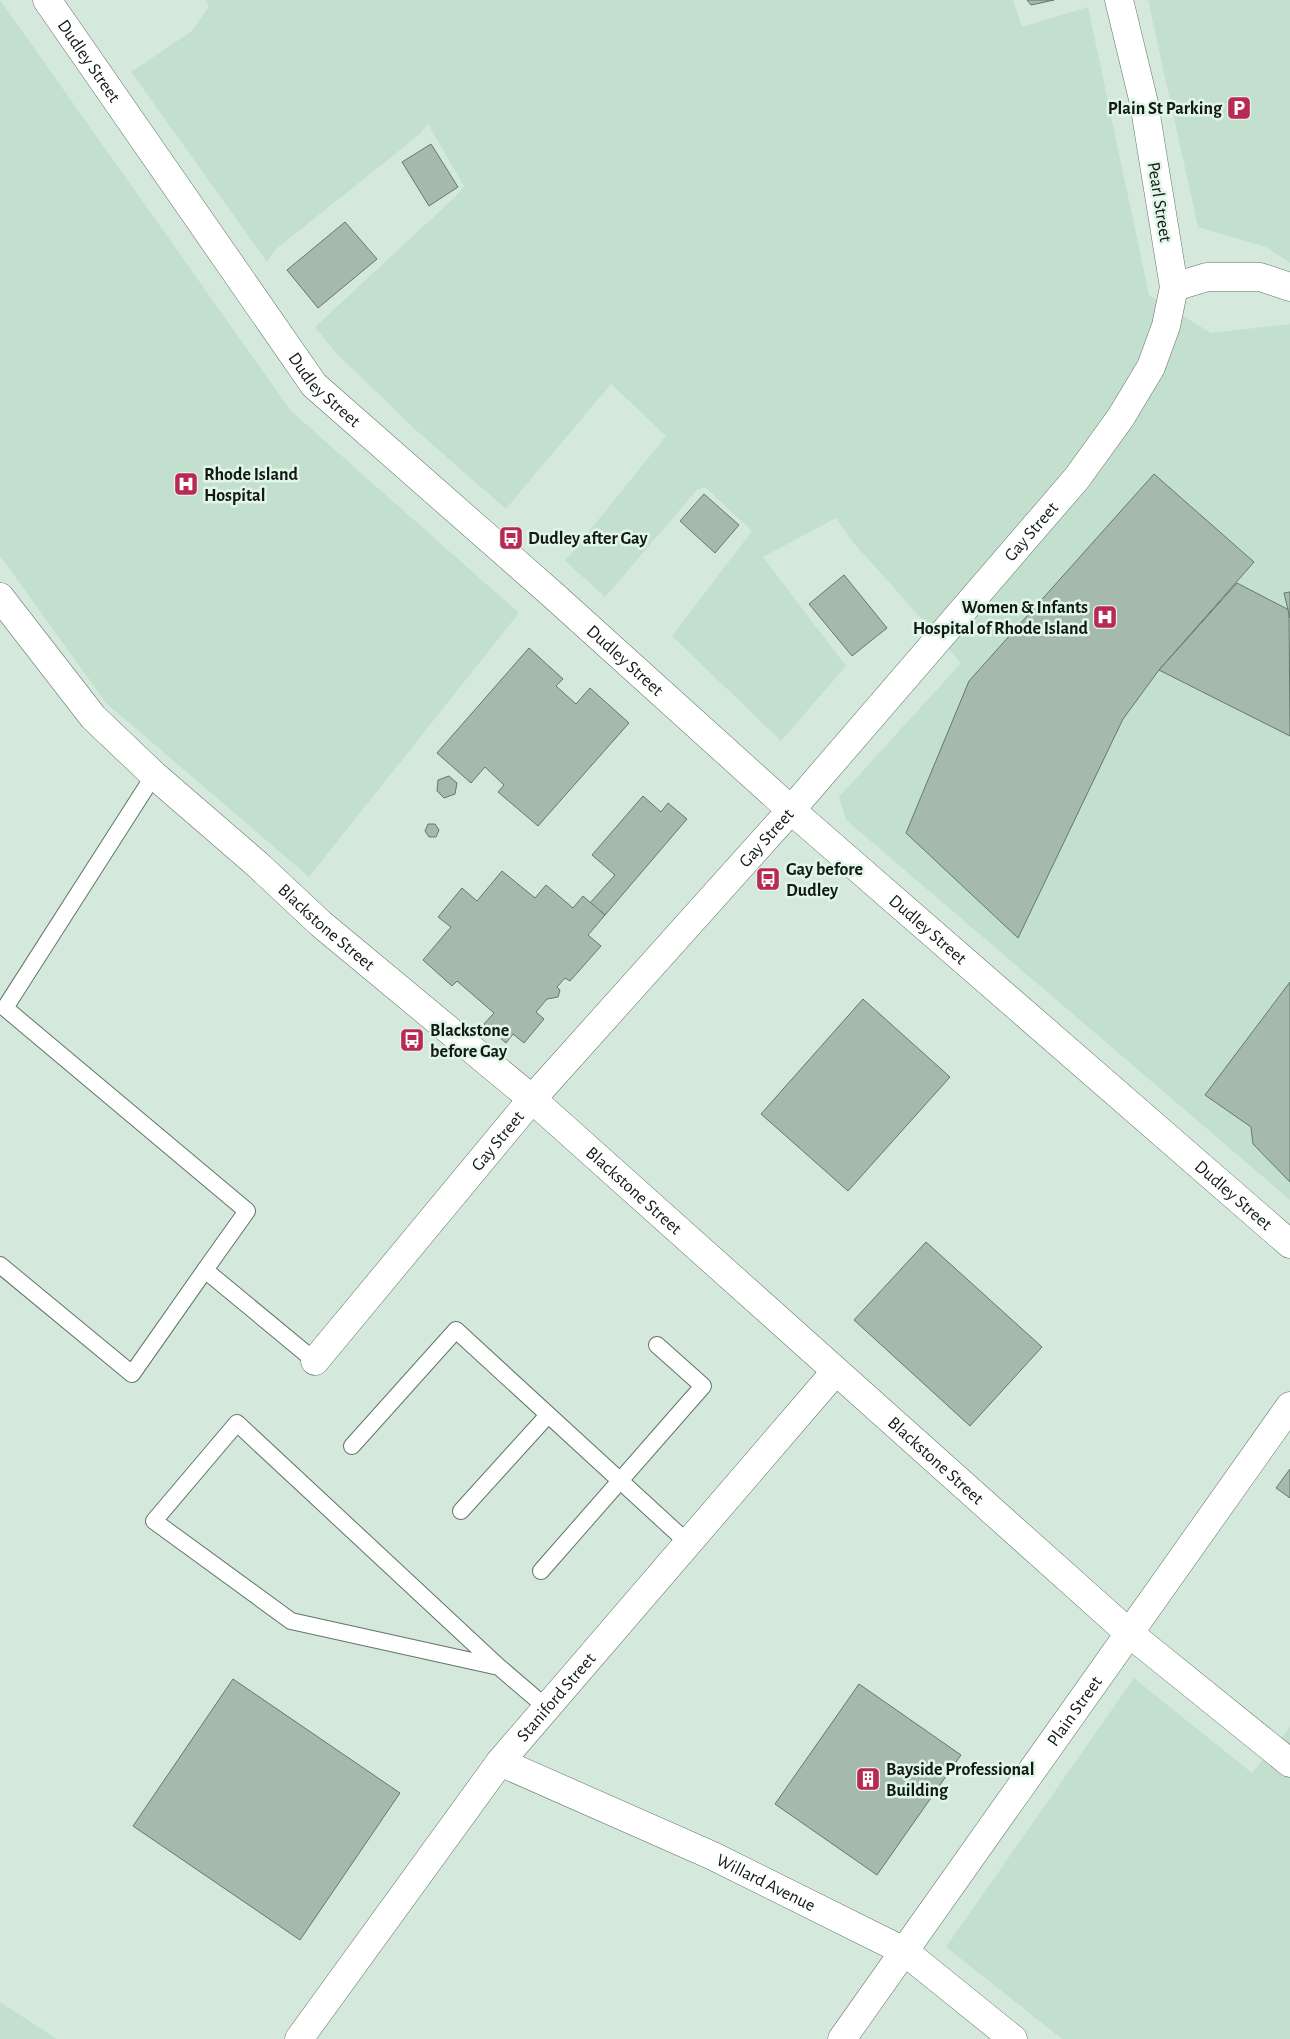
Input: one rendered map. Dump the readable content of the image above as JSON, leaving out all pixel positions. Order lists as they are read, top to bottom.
{
  "streets": {
    "street": [
      "Dudley Street",
      "Pearl Street",
      "Gay Street",
      "Blackstone Street",
      "Staniford Street",
      "Plain Street",
      "Willard Avenue"
    ]
  },
  "crossings": [
    ["Dudley Street", "Gay Street"],
    ["Pearl Street", "Gay Street"],
    ["Gay Street", "Blackstone Street"],
    ["Blackstone Street", "Staniford Street"],
    ["Blackstone Street", "Plain Street"],
    ["Staniford Street", "Willard Avenue"],
    ["Plain Street", "Willard Avenue"]
  ],
  "places": {
    "parking": ["Plain St Parking"],
    "hospital": ["Rhode Island Hospital", "Women & Infants Hospital of Rhode Island"],
    "bus stop": ["Dudley after Gay", "Gay before Dudley", "Blackstone before Gay"],
    "building": ["Bayside Professional Building"]
  }
}
